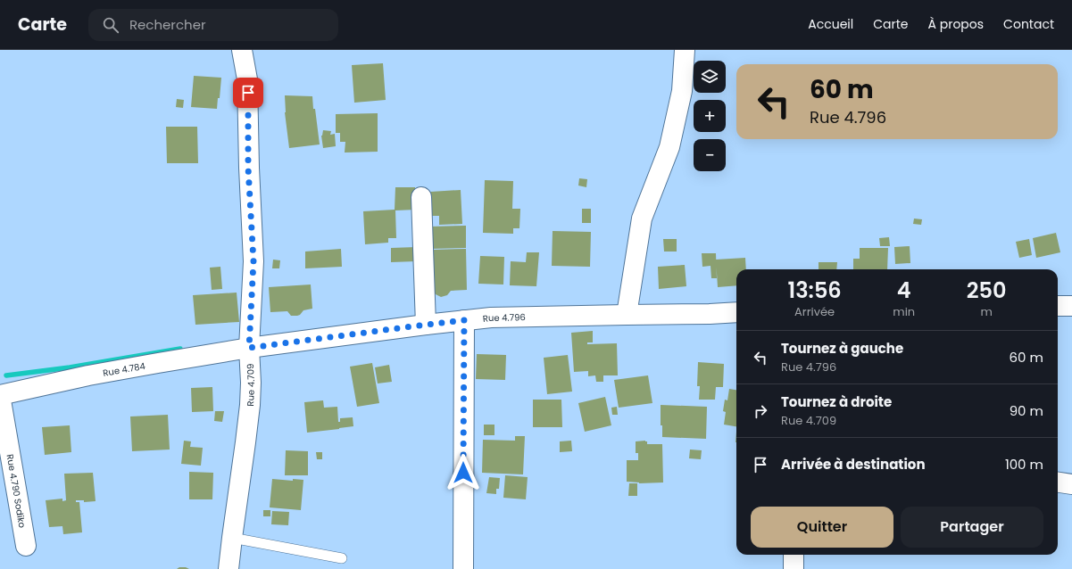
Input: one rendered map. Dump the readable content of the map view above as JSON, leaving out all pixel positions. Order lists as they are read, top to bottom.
{
  "streets": {
    "street": [
      "Rue 4.796",
      "Rue 4.784",
      "Rue 4.709",
      "Rue 4.790 Sodiko"
    ]
  },
  "crossings": [
    ["Rue 4.796", "Rue 4.784"],
    ["Rue 4.796", "Rue 4.709"],
    ["Rue 4.784", "Rue 4.709"],
    ["Rue 4.784", "Rue 4.790 Sodiko"]
  ],
  "page": {
    "header": "Carte",
    "search": "Rechercher",
    "nav": [
      "Accueil",
      "Carte",
      "À propos",
      "Contact"
    ],
    "map_buttons": ["+", "−"],
    "turn": ["60 m", "Rue 4.796"],
    "eta": [
      "13:56",
      "Arrivée",
      "4",
      "min",
      "250",
      "m"
    ],
    "list": [
      {
        "name": "Tournez à gauche",
        "note": "Rue 4.796",
        "value": "60 m"
      },
      {
        "name": "Tournez à droite",
        "note": "Rue 4.709",
        "value": "90 m"
      },
      {
        "name": "Arrivée à destination",
        "value": "100 m"
      }
    ],
    "buttons": ["Quitter", "Partager"]
  }
}
